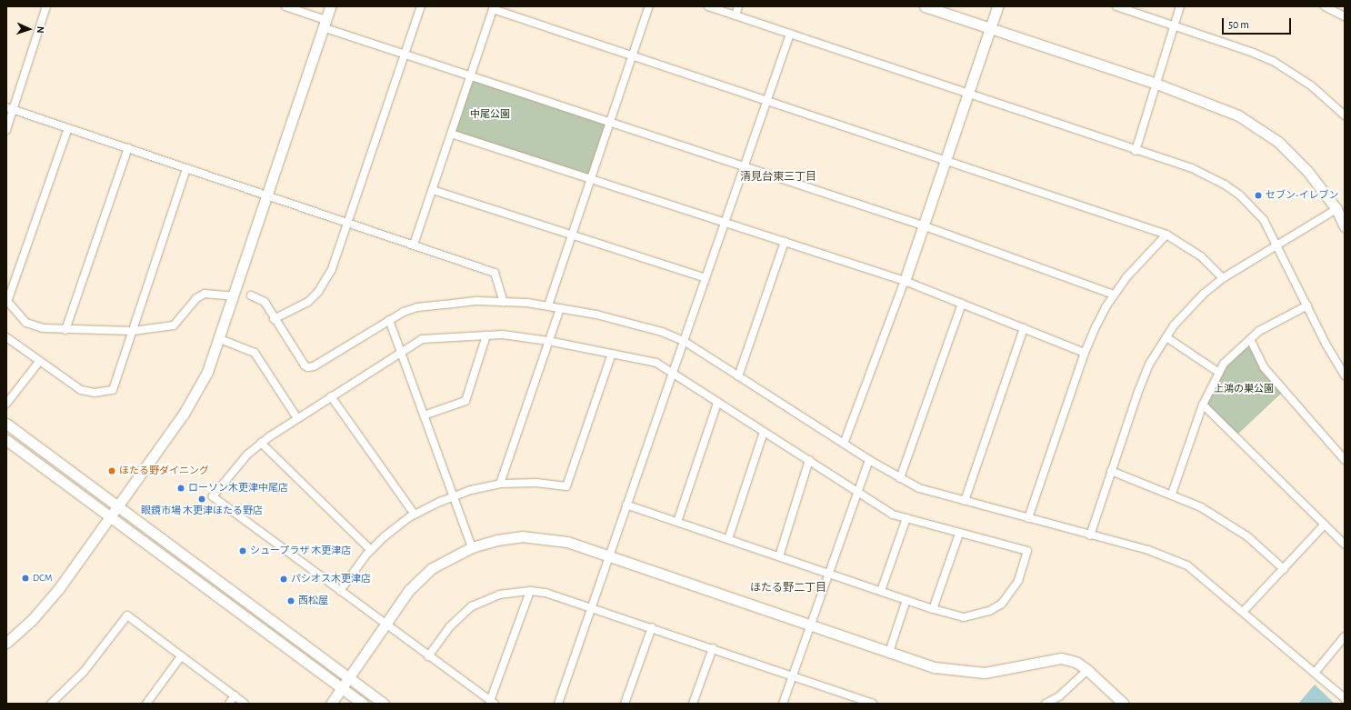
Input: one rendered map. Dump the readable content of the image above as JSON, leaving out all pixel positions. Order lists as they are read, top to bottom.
{
  "districts": ["清見台東三丁目", "ほたる野二丁目"],
  "parks": ["中尾公園", "上鴻の巣公園"],
  "places": [
    "セブン-イレブン",
    "ほたる野ダイニング",
    "ローソン木更津中尾店",
    "眼鏡市場 木更津ほたる野店",
    "シュープラザ 木更津店",
    "DCM",
    "パシオス木更津店",
    "西松屋"
  ],
  "scale_bar": "50 m",
  "north": "right"
}
